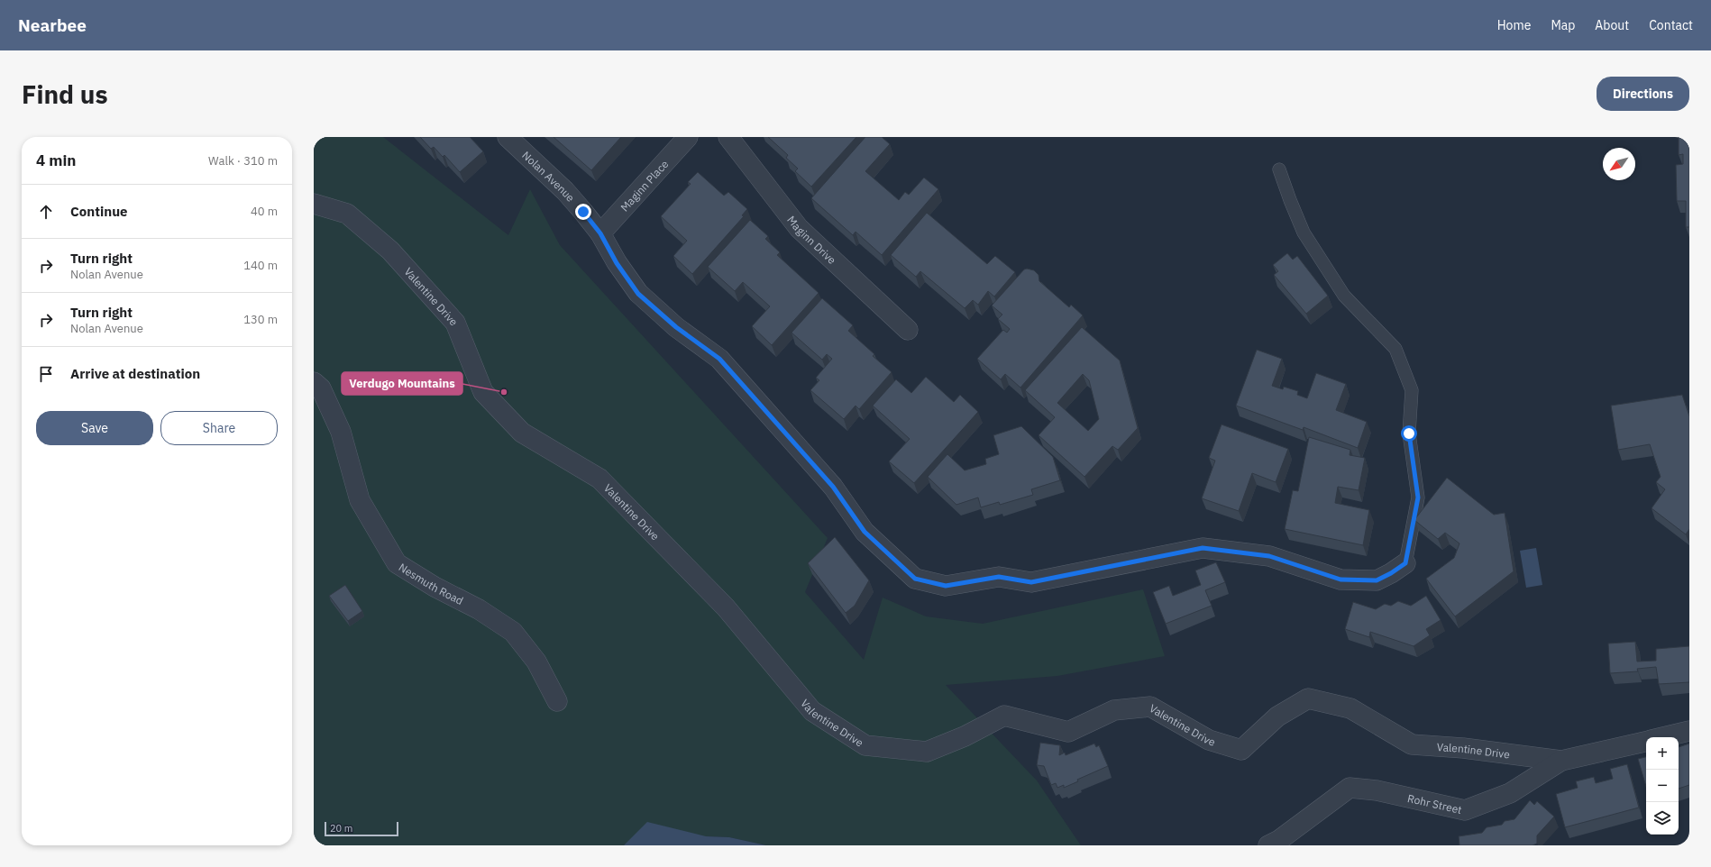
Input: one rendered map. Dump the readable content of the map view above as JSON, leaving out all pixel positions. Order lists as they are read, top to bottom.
{
  "streets": {
    "street": [
      "Nolan Avenue",
      "Maginn Place",
      "Maginn Drive",
      "Valentine Drive",
      "Nesmuth Road",
      "Rohr Street"
    ]
  },
  "crossings": [
    ["Nolan Avenue", "Maginn Place"],
    ["Valentine Drive", "Rohr Street"]
  ],
  "places": ["Verdugo Mountains"],
  "scale_bar": "20 m",
  "north": "bottom left",
  "page": {
    "header": "Nearbee",
    "nav": [
      "Home",
      "Map",
      "About",
      "Contact"
    ],
    "buttons": [
      "Directions",
      ["Save", "Share"]
    ],
    "title": "Find us",
    "heading": ["4 min", "Walk · 310 m"],
    "list": [
      ["Continue", "40 m"],
      ["Turn right", "Nolan Avenue", "140 m"],
      ["Turn right", "Nolan Avenue", "130 m"],
      "Arrive at destination"
    ],
    "map_buttons": ["+", "−"],
    "scale": "20 m"
  }
}
